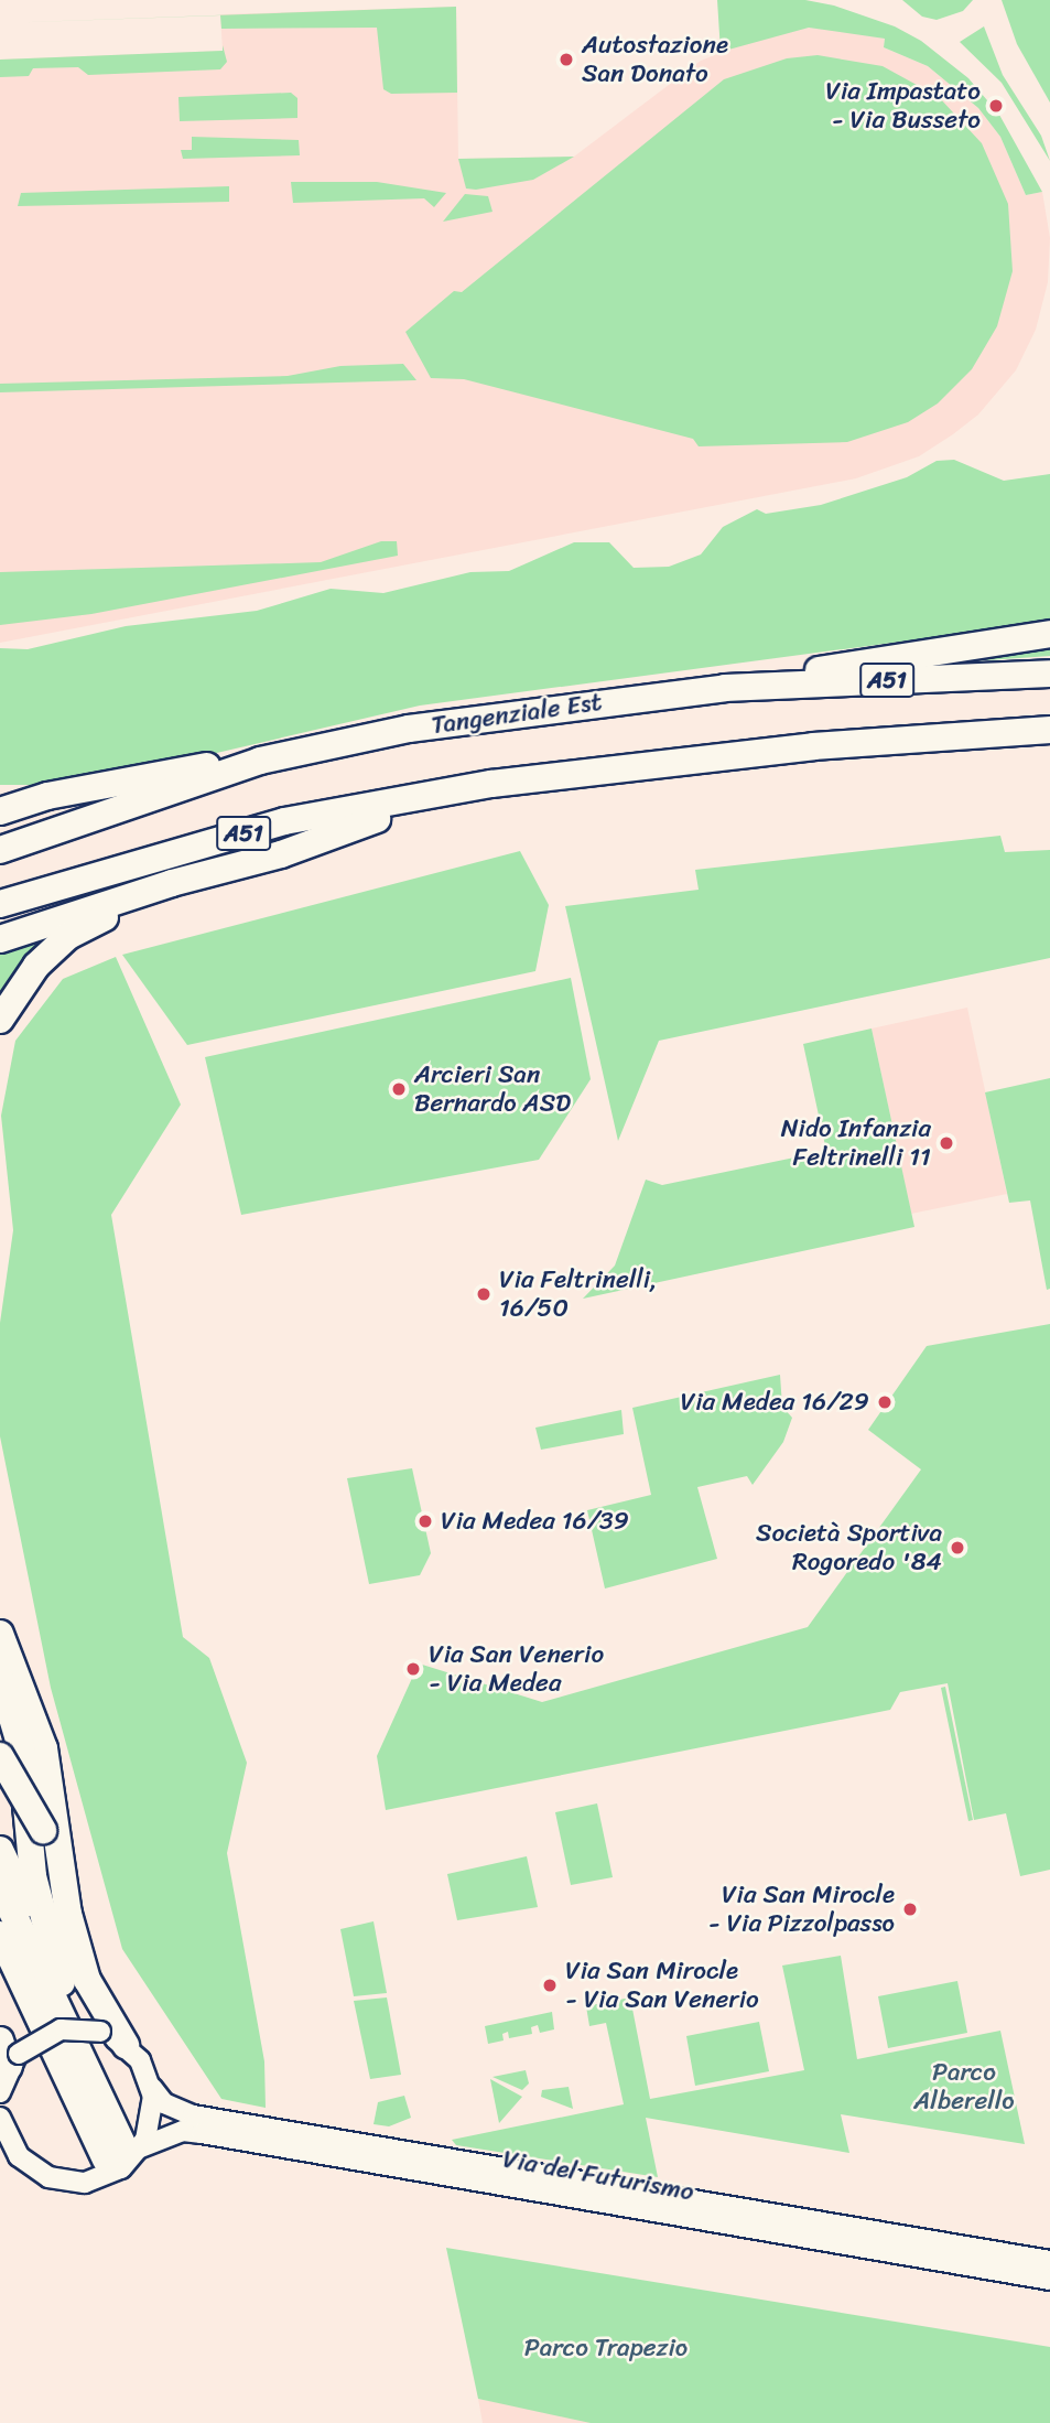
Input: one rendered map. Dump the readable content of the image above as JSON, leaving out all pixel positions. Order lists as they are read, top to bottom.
{
  "streets": {
    "highway": ["A51", "Tangenziale Est"],
    "street": ["Via del Futurismo"]
  },
  "parks": ["Parco Alberello", "Parco Trapezio"],
  "places": [
    "Autostazione San Donato",
    "Via Impastato - Via Busseto",
    "Arcieri San Bernardo ASD",
    "Nido Infanzia Feltrinelli 11",
    "Via Feltrinelli, 16/50",
    "Via Medea 16/29",
    "Via Medea 16/39",
    "Società Sportiva Rogoredo '84",
    "Via San Venerio - Via Medea",
    "Via San Mirocle - Via Pizzolpasso",
    "Via San Mirocle - Via San Venerio"
  ]
}
